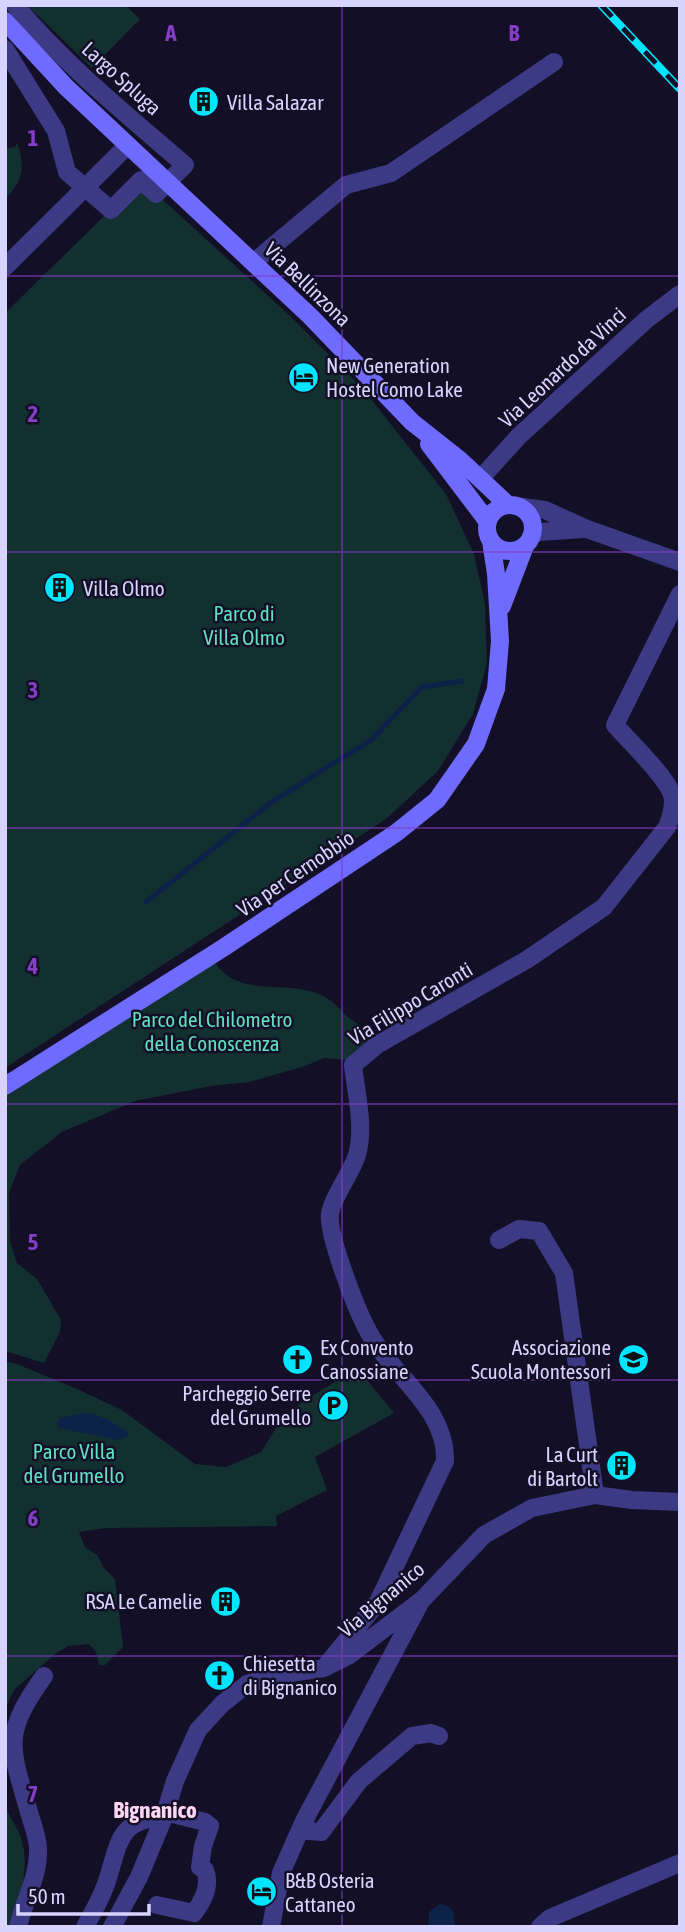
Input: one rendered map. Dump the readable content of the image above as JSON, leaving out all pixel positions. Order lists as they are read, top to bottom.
{
  "streets": {
    "main road": ["Largo Spluga", "Via Bellinzona", "Via per Cernobbio"],
    "street": ["Via Leonardo da Vinci", "Via Filippo Caronti", "Via Bignanico"]
  },
  "crossings": [
    ["Largo Spluga", "Via Bellinzona"],
    ["Via Bellinzona", "Via Leonardo da Vinci"],
    ["Via Bellinzona", "Via per Cernobbio"],
    ["Via Filippo Caronti", "Via Bignanico"]
  ],
  "districts": ["Bignanico"],
  "parks": ["Parco di Villa Olmo", "Parco del Chilometro della Conoscenza", "Parco Villa del Grumello"],
  "places": {
    "building": [
      "Villa Salazar",
      "Villa Olmo",
      "La Curt di Bartolt",
      "RSA Le Camelie"
    ],
    "hotel": ["New Generation Hostel Como Lake", "B&B Osteria Cattaneo"],
    "church": ["Ex Convento Canossiane", "Chiesetta di Bignanico"],
    "school or university": ["Associazione Scuola Montessori"],
    "parking": ["Parcheggio Serre del Grumello"]
  },
  "scale_bar": "50 m",
  "grid": {
    "columns": ["A", "B"],
    "rows": [
      "1",
      "2",
      "3",
      "4",
      "5",
      "6",
      "7"
    ]
  }
}
